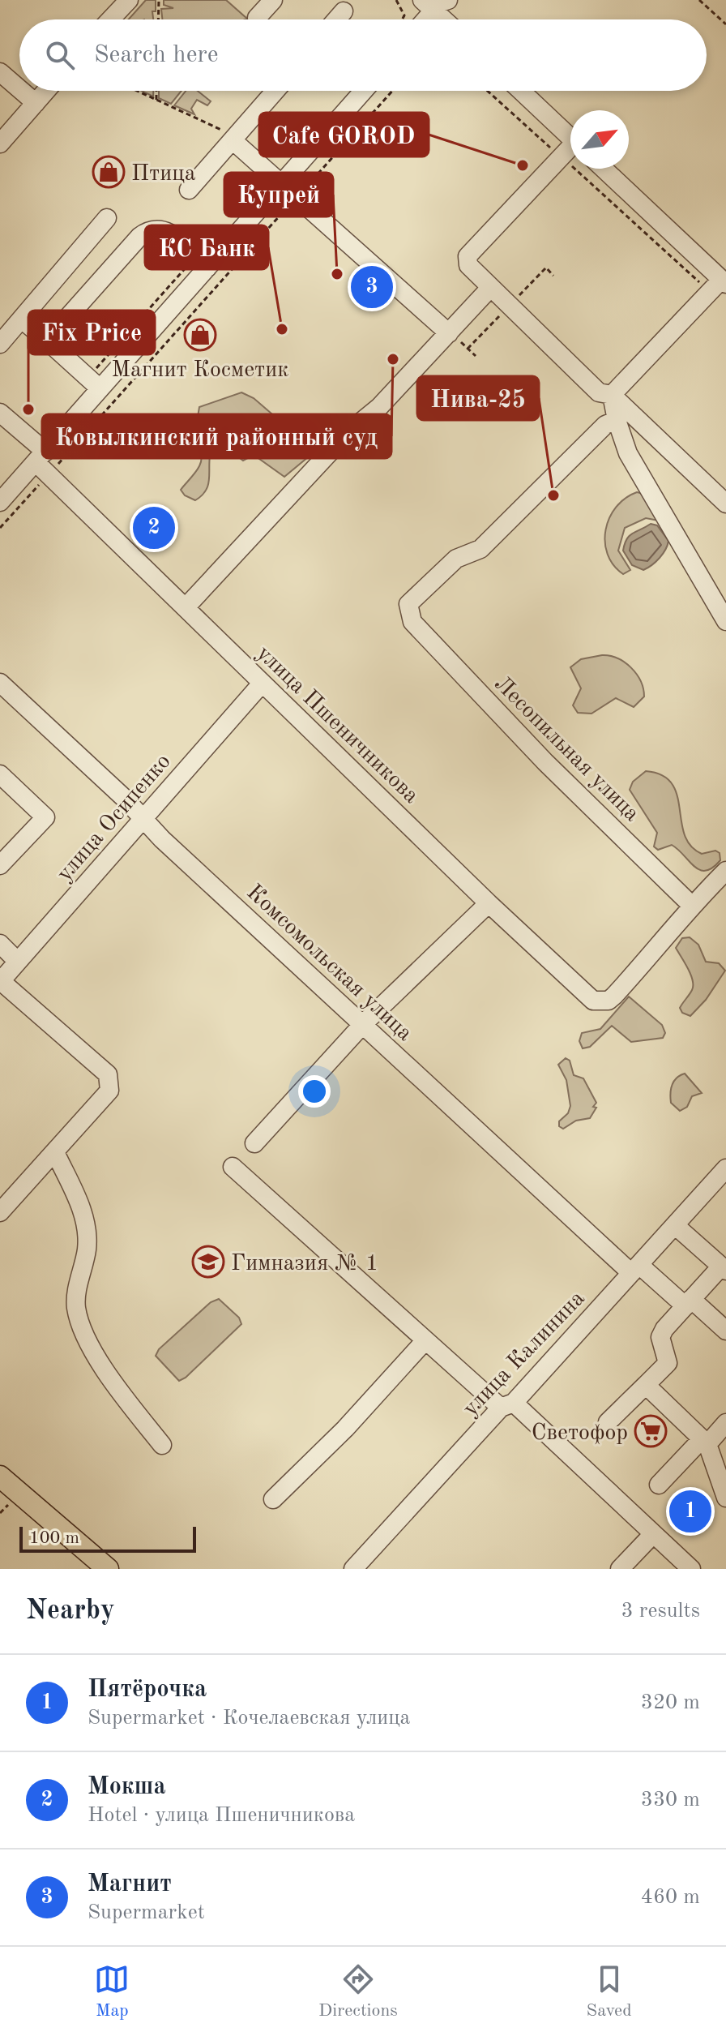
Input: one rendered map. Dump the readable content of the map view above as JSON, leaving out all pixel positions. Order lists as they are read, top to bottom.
{
  "streets": {
    "street": [
      "улица Пшеничникова",
      "Лесопильная улица",
      "улица Осипенко",
      "Комсомольская улица",
      "улица Калинина"
    ]
  },
  "crossings": [
    ["улица Пшеничникова", "Лесопильная улица"],
    ["улица Пшеничникова", "улица Осипенко"],
    ["улица Осипенко", "Комсомольская улица"],
    ["Комсомольская улица", "улица Калинина"]
  ],
  "places": {
    "other": [
      "Cafe GOROD",
      "Купрей",
      "КС Банк",
      "Ковылкинский районный суд",
      "Fix Price",
      "Нива-25"
    ],
    "shop": ["Птица", "Магнит Косметик"],
    "school or university": ["Гимназия № 1"],
    "supermarket": ["Светофор"]
  },
  "scale_bar": "100 m",
  "north": "top right",
  "page": {
    "search": "Search here",
    "pins": ["3", "2", "1"],
    "scale": "100 m",
    "heading": ["Nearby", "3 results"],
    "list": [
      {
        "mark": "1",
        "name": "Пятёрочка",
        "note": "Supermarket · Кочелаевская улица",
        "value": "320 m"
      },
      {
        "mark": "2",
        "name": "Мокша",
        "note": "Hotel · улица Пшеничникова",
        "value": "330 m"
      },
      {
        "mark": "3",
        "name": "Магнит",
        "note": "Supermarket",
        "value": "460 m"
      }
    ],
    "nav": ["Map", "Directions", "Saved"]
  }
}
